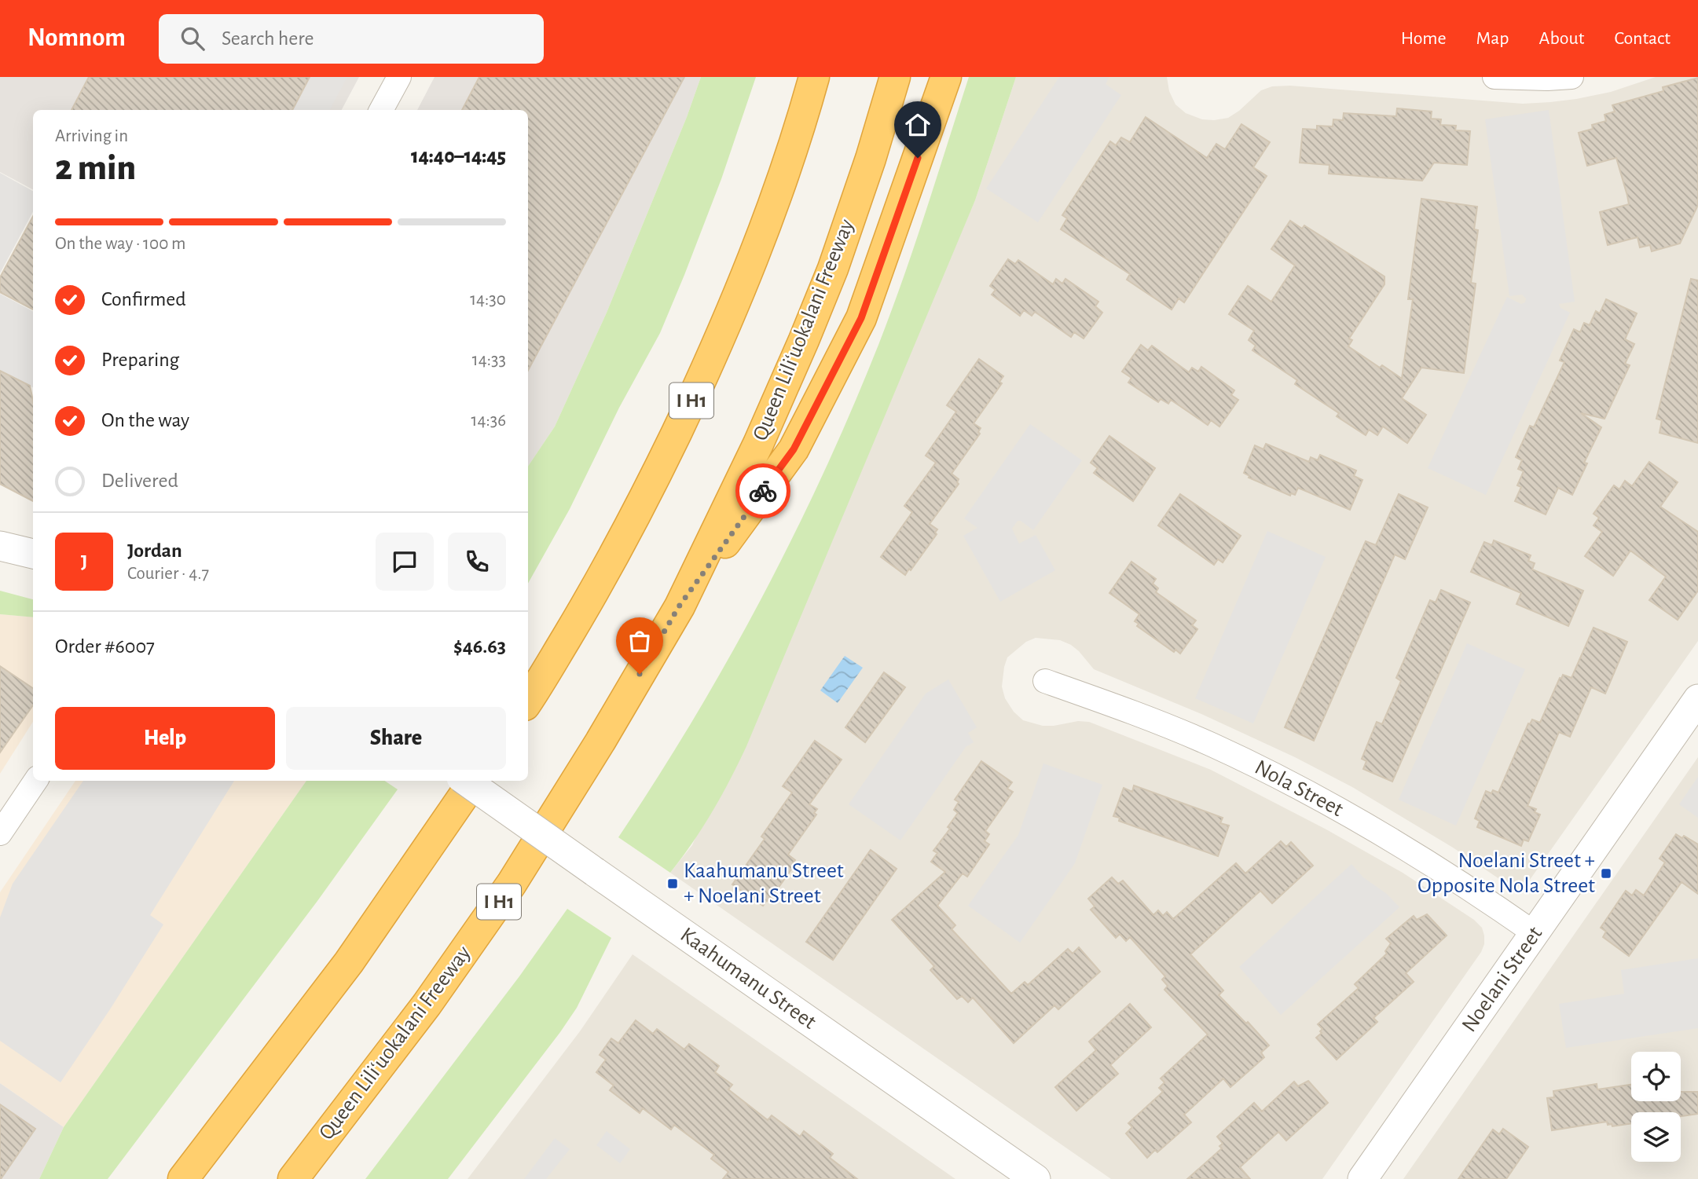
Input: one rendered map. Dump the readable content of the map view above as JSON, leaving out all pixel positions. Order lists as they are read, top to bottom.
{
  "streets": {
    "highway": ["Queen Liliʻuokalani Freeway", "I H1"],
    "street": ["Nola Street", "Kaahumanu Street", "Noelani Street"]
  },
  "crossings": [
    ["Nola Street", "Noelani Street"]
  ],
  "places": {
    "transit": ["Noelani Street + Opposite Nola Street", "Kaahumanu Street + Noelani Street"]
  },
  "page": {
    "header": "Nomnom",
    "search": "Search here",
    "nav": [
      "Home",
      "Map",
      "About",
      "Contact"
    ],
    "heading": ["2 min", "Arriving in", "14:40–14:45"],
    "panel": [
      "Jordan",
      "Courier · 4.7",
      "Order #6007",
      "$46.63"
    ],
    "bar": "On the way · 100 m",
    "list": [
      ["Confirmed", "14:30"],
      ["Preparing", "14:33"],
      ["On the way", "14:36"],
      "Delivered"
    ],
    "round": "J",
    "buttons": ["Help", "Share"]
  }
}
